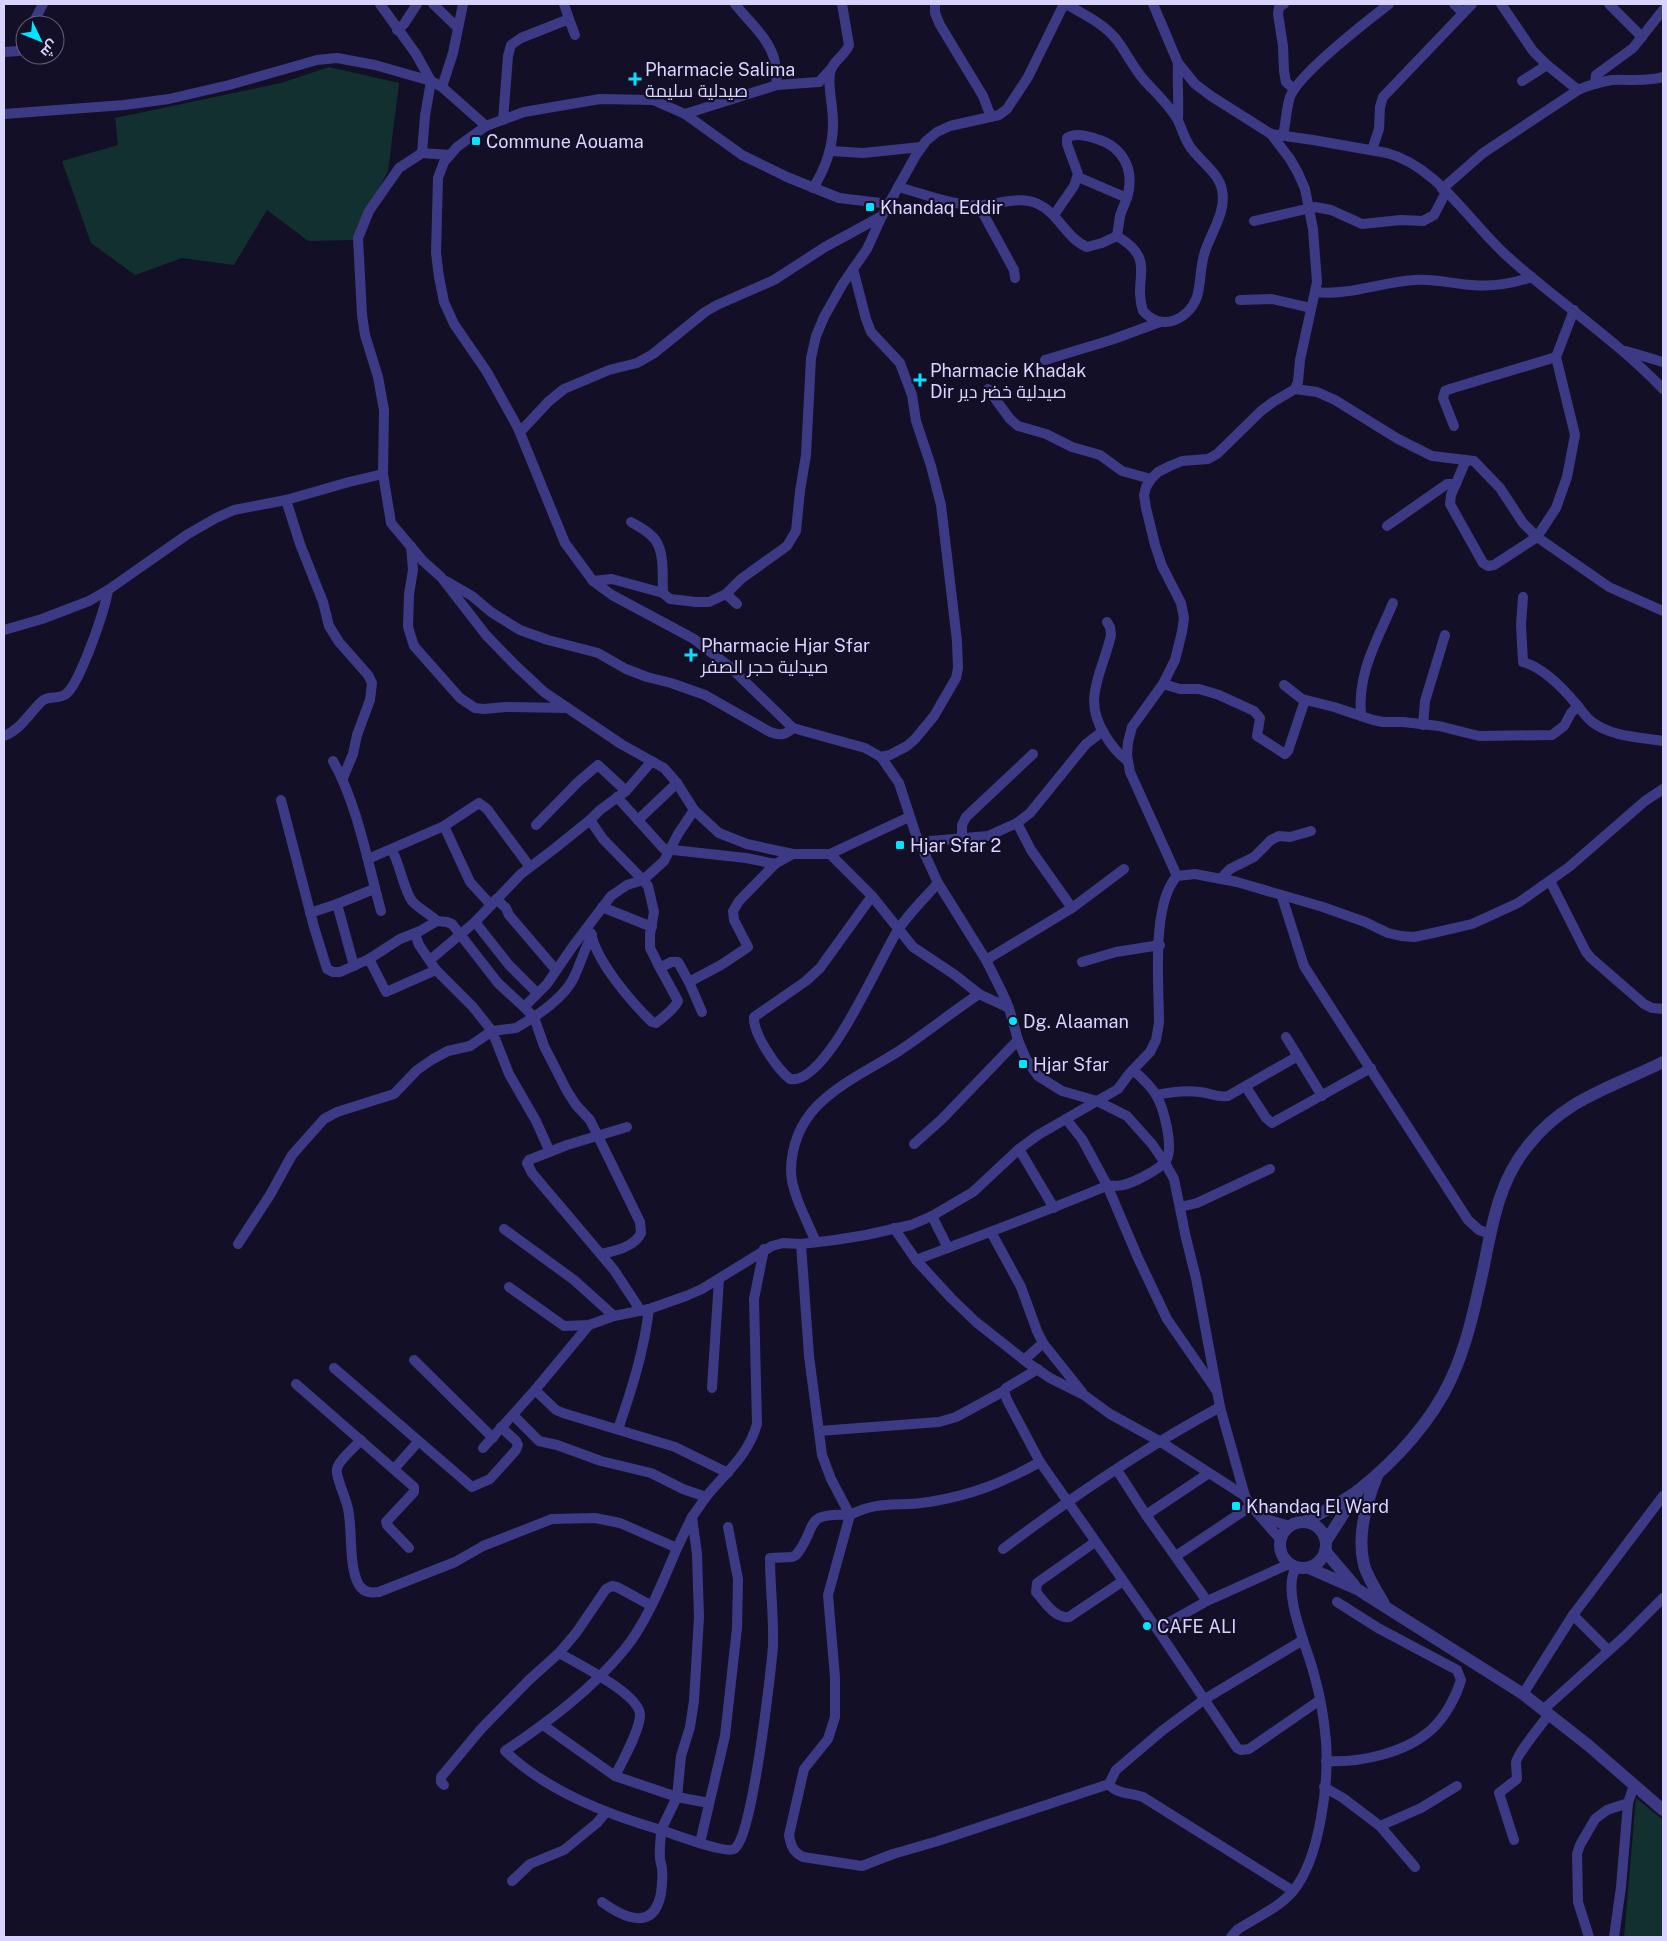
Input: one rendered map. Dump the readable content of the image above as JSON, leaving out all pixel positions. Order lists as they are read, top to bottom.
{
  "places": {
    "health": ["Pharmacie Salima صيدلية سليمة", "Pharmacie Khadak Dir صيدلية خضر دير", "Pharmacie Hjar Sfar صيدلية حجر الصفر"],
    "transit": [
      "Commune Aouama",
      "Khandaq Eddir",
      "Hjar Sfar 2",
      "Hjar Sfar",
      "Khandaq El Ward"
    ],
    "other": ["Dg. Alaaman", "CAFE ALI"]
  },
  "north": "bottom right"
}
